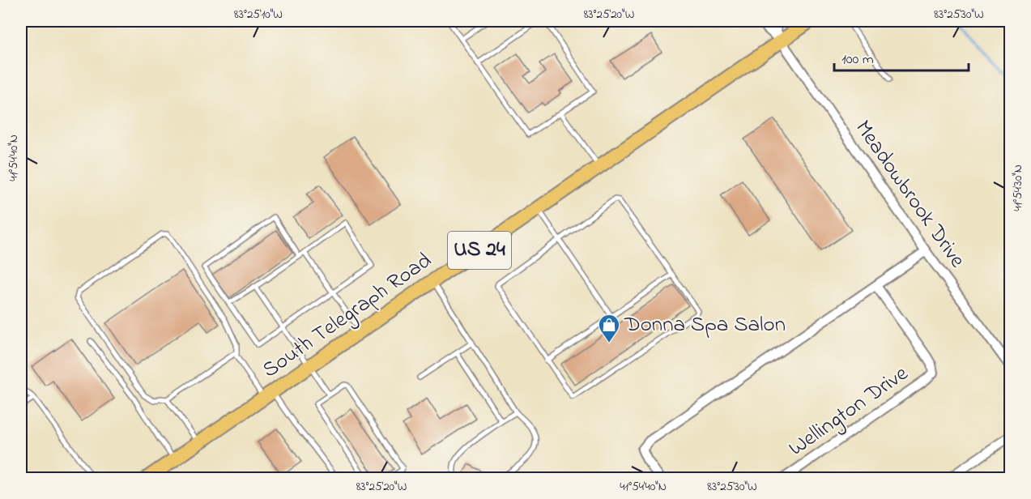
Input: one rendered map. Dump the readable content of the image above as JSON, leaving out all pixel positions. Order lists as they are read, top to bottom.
{
  "streets": {
    "main road": ["US 24", "South Telegraph Road"],
    "street": ["Meadowbrook Drive", "Wellington Drive"]
  },
  "crossings": [
    ["Meadowbrook Drive", "South Telegraph Road"]
  ],
  "places": {
    "shop": ["Donna Spa Salon"]
  },
  "scale_bar": "100 m",
  "coordinates": [
    "83°25'10\"W",
    "83°25'20\"W",
    "83°25'30\"W",
    "41°54'40\"N",
    "41°54'30\"N"
  ]
}
